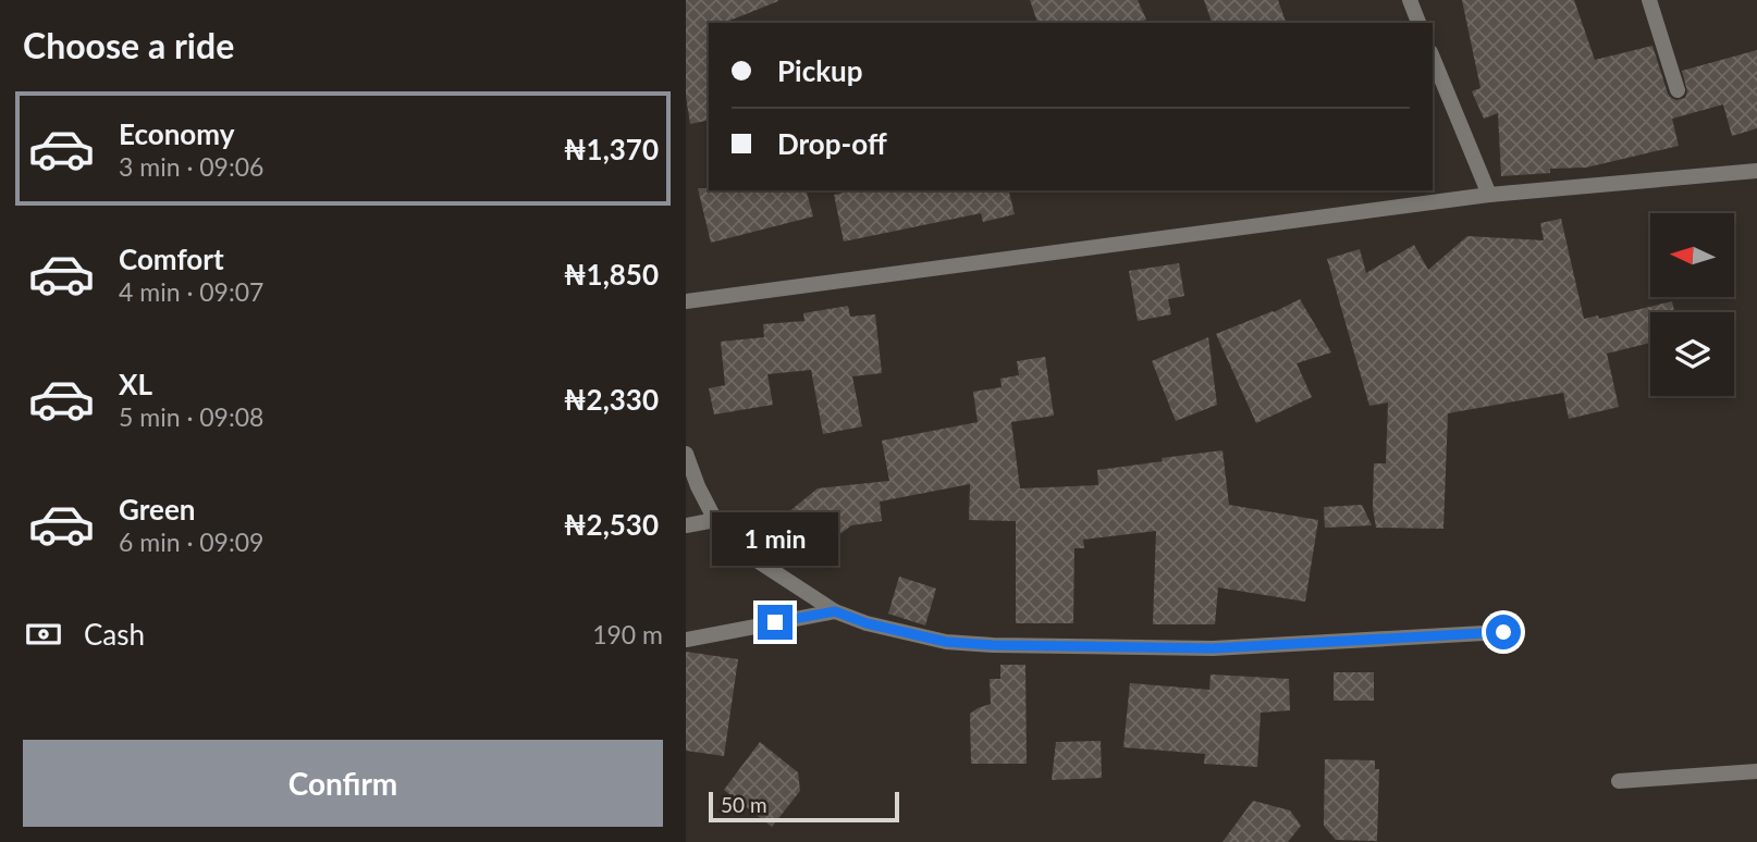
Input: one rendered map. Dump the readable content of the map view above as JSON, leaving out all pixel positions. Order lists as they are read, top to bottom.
{
  "scale_bar": "50 m",
  "north": "left",
  "page": {
    "heading": "Choose a ride",
    "banner": ["Pickup", "Drop-off"],
    "list": [
      {
        "name": "Economy",
        "note": "3 min · 09:06",
        "value": "₦1,370"
      },
      {
        "name": "Comfort",
        "note": "4 min · 09:07",
        "value": "₦1,850"
      },
      {
        "name": "XL",
        "note": "5 min · 09:08",
        "value": "₦2,330"
      },
      {
        "name": "Green",
        "note": "6 min · 09:09",
        "value": "₦2,530"
      }
    ],
    "bubble": "1 min",
    "pay": ["Cash", "190 m"],
    "buttons": "Confirm",
    "scale": "50 m"
  }
}
